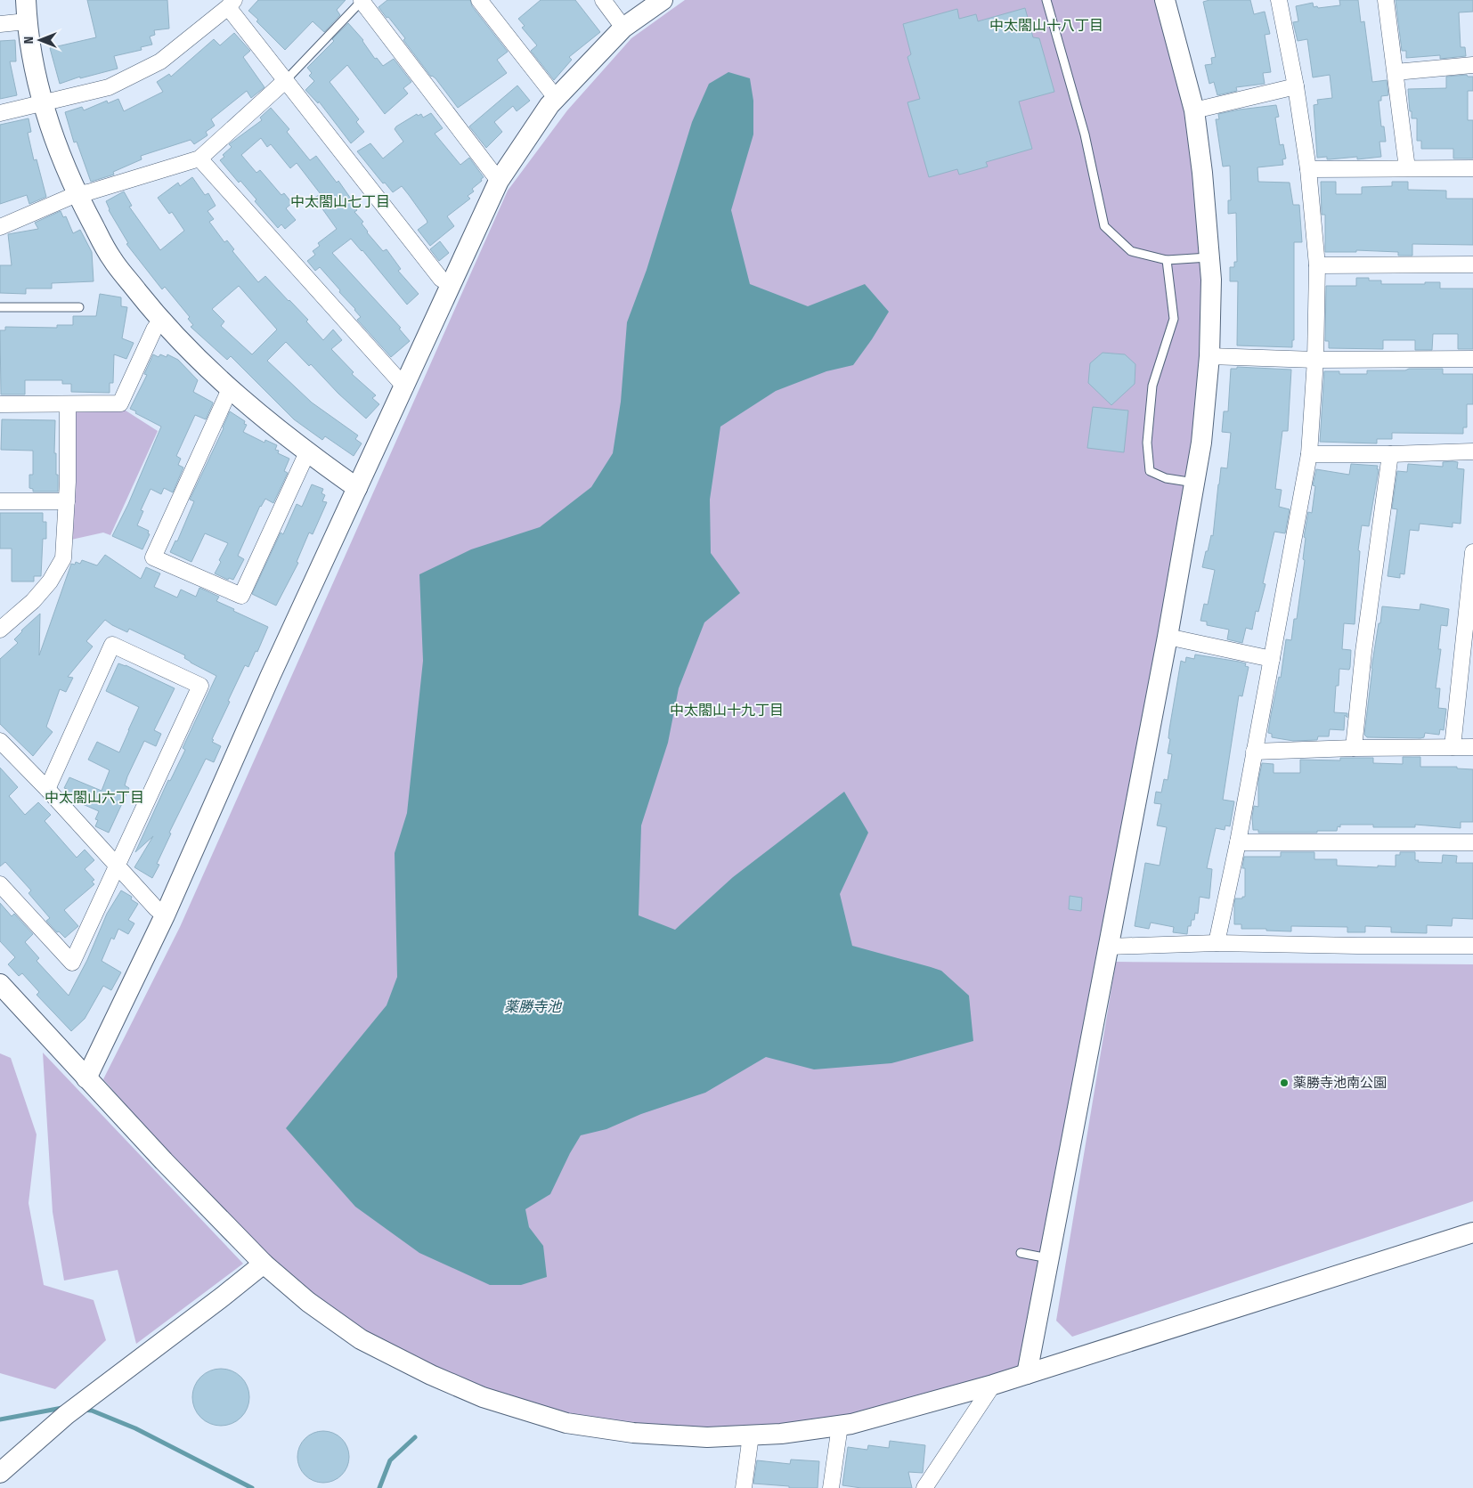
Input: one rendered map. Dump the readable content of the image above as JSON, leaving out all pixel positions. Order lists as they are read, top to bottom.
{
  "districts": [
    "中太閤山十八丁目",
    "中太閤山七丁目",
    "中太閤山十九丁目",
    "中太閤山六丁目"
  ],
  "water": ["薬勝寺池"],
  "places": ["薬勝寺池南公園"],
  "north": "left"
}
